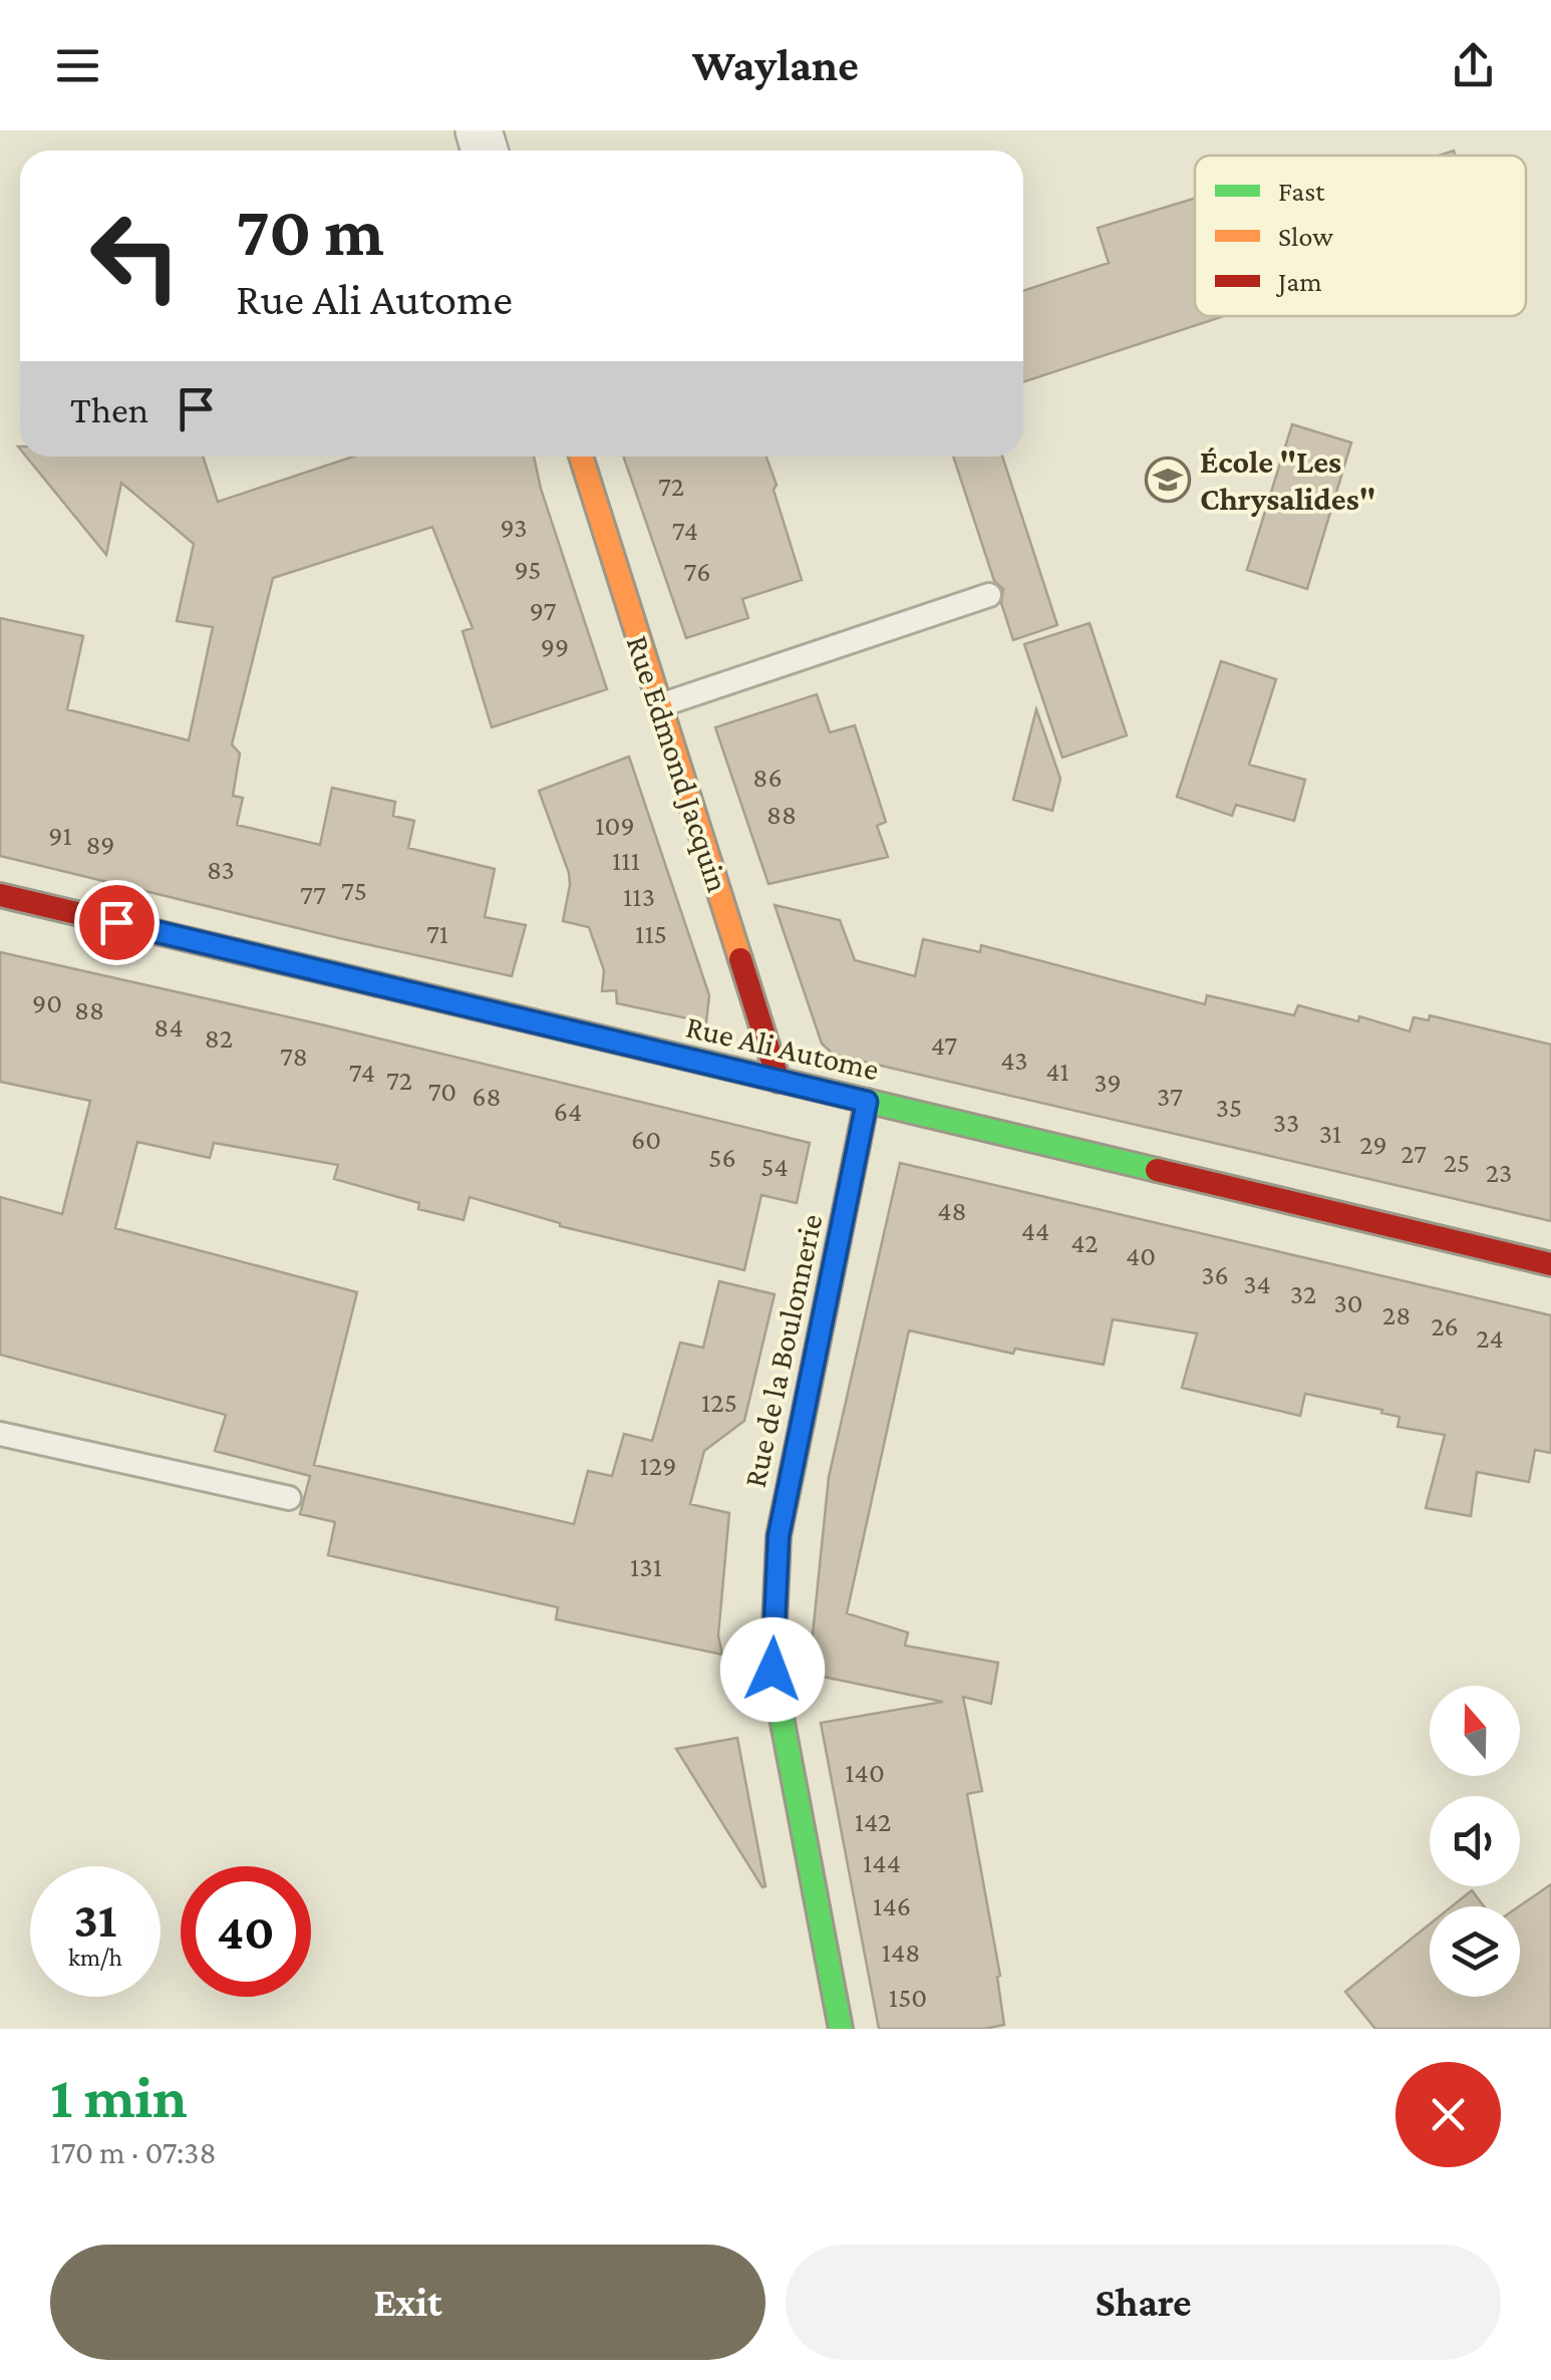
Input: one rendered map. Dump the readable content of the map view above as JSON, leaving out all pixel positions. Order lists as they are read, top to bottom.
{
  "streets": {
    "street": ["Rue Edmond Jacquin", "Rue Ali Autome", "Rue de la Boulonnerie"]
  },
  "crossings": [
    ["Rue Edmond Jacquin", "Rue Ali Autome"],
    ["Rue Ali Autome", "Rue de la Boulonnerie"]
  ],
  "places": {
    "school or university": ["École \"Les Chrysalides\""]
  },
  "house_numbers": [
    "72",
    "93",
    "74",
    "95",
    "76",
    "97",
    "99",
    "86",
    "88",
    "109",
    "91",
    "89",
    "111",
    "83",
    "75",
    "77",
    "113",
    "71",
    "115",
    "90",
    "88",
    "84",
    "82",
    "47",
    "78",
    "43",
    "41",
    "74",
    "72",
    "39",
    "70",
    "68",
    "37",
    "35",
    "64",
    "33",
    "31",
    "60",
    "29",
    "27",
    "56",
    "25",
    "54",
    "23",
    "48",
    "44",
    "42",
    "40",
    "36",
    "34",
    "32",
    "30",
    "28",
    "26",
    "24",
    "125",
    "129",
    "131",
    "140",
    "142",
    "144",
    "146",
    "148",
    "150"
  ],
  "legend": ["Fast", "Slow", "Jam"],
  "north": "top",
  "page": {
    "header": "Waylane",
    "turn": ["70 m", "Rue Ali Autome"],
    "then": "Then",
    "speed": "31 km/h",
    "limit": "40",
    "heading": ["1 min", "170 m · 07:38"],
    "buttons": ["Exit", "Share"]
  }
}
